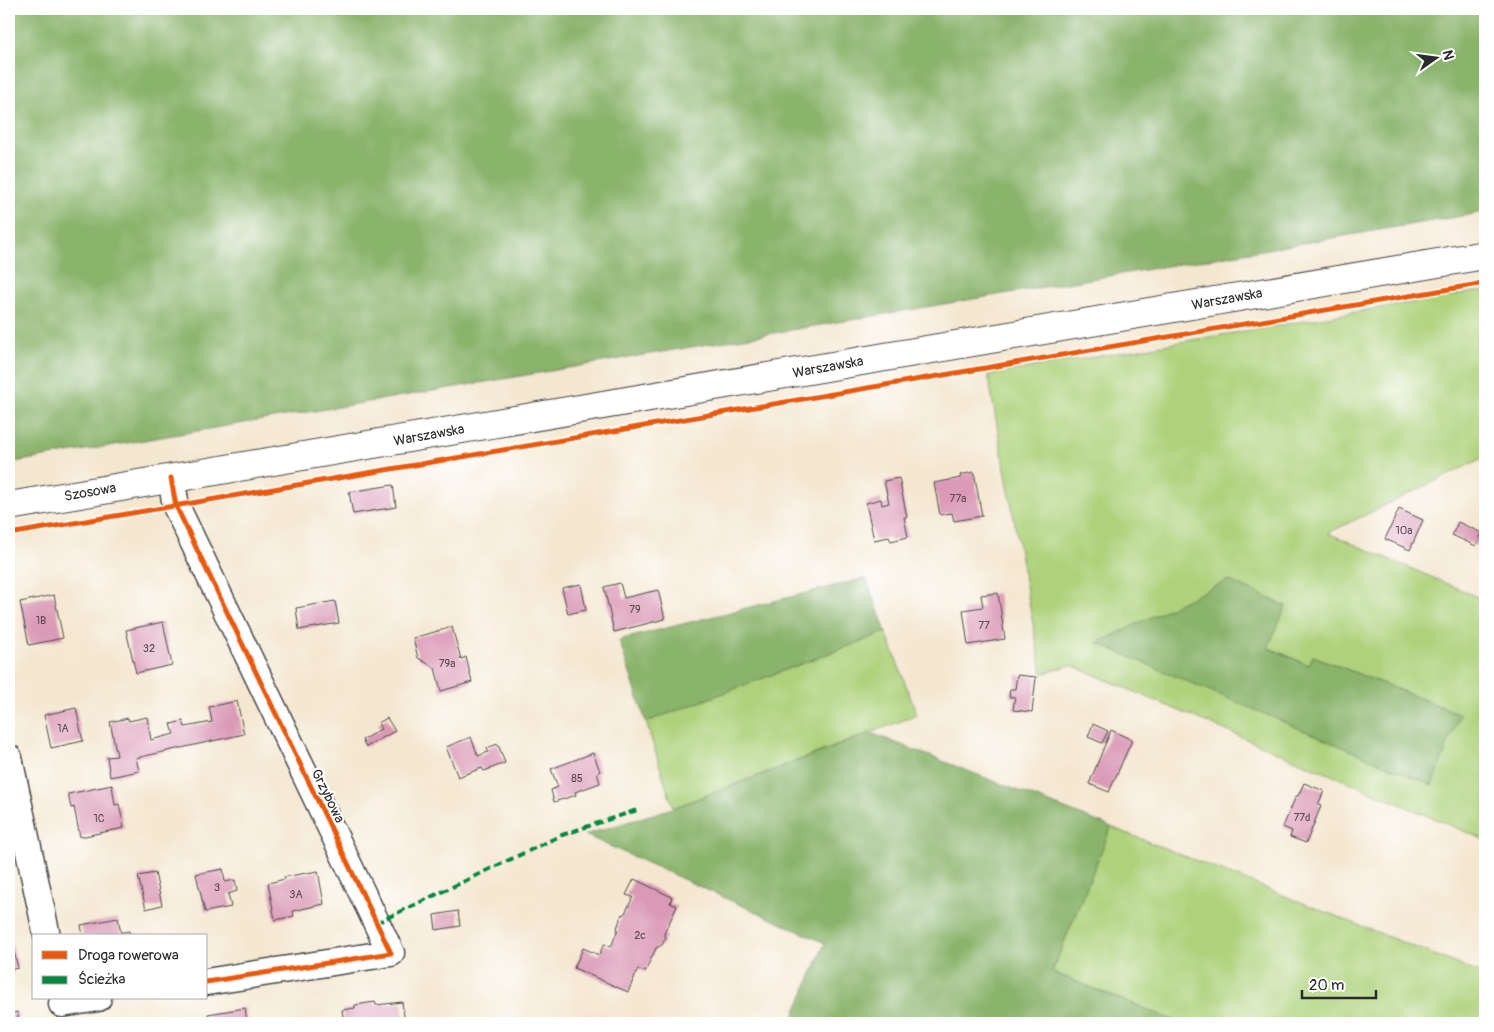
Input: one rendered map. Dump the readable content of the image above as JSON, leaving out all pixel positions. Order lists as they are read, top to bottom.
{
  "streets": {
    "main road": ["Warszawska", "Szosowa"],
    "street": ["Grzybowa"]
  },
  "crossings": [
    ["Warszawska", "Szosowa"],
    ["Warszawska", "Grzybowa"],
    ["Szosowa", "Grzybowa"]
  ],
  "house_numbers": [
    "77a",
    "10a",
    "79",
    "1B",
    "77",
    "32",
    "79a",
    "1A",
    "85",
    "77d",
    "1C",
    "3",
    "3A",
    "2c"
  ],
  "legend": ["Droga rowerowa", "Ścieżka"],
  "scale_bar": "20 m",
  "north": "right"
}
